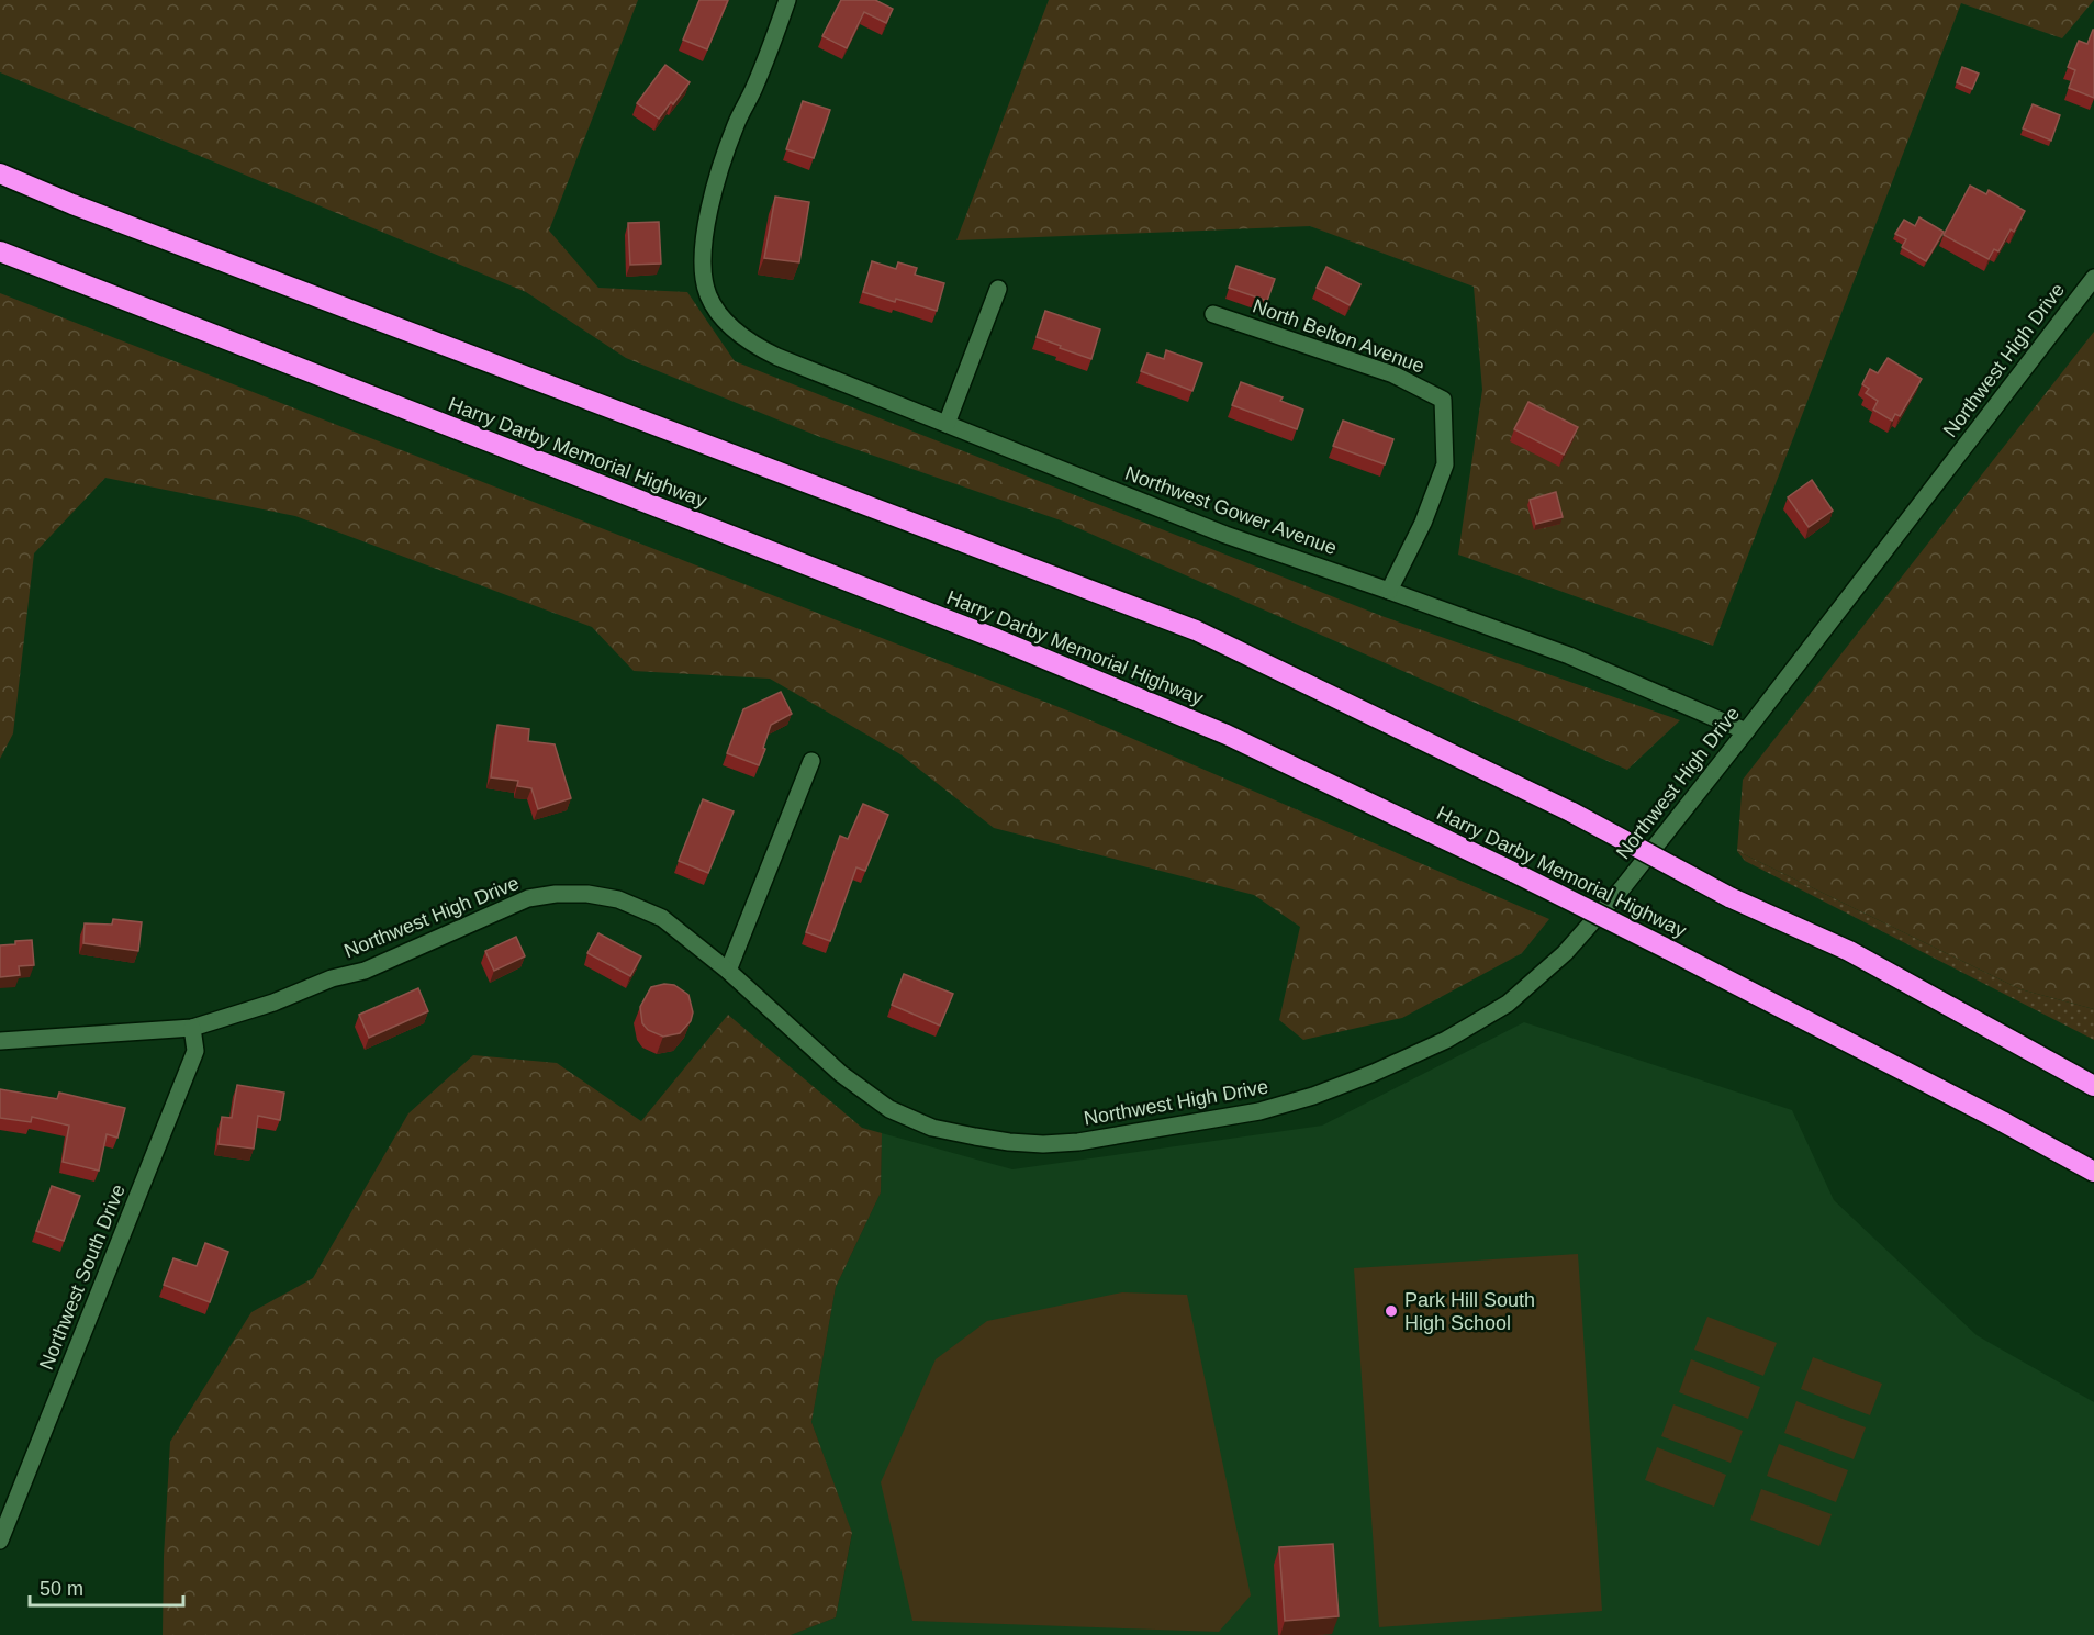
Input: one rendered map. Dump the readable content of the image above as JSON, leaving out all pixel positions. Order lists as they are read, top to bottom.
{
  "streets": {
    "highway": ["Harry Darby Memorial Highway"],
    "street": [
      "North Belton Avenue",
      "Northwest High Drive",
      "Northwest Gower Avenue",
      "Northwest South Drive"
    ]
  },
  "crossings": [
    ["North Belton Avenue", "Northwest Gower Avenue"],
    ["Northwest High Drive", "Northwest Gower Avenue"],
    ["Northwest High Drive", "Northwest South Drive"]
  ],
  "places": ["Park Hill South High School"],
  "scale_bar": "50 m"
}
